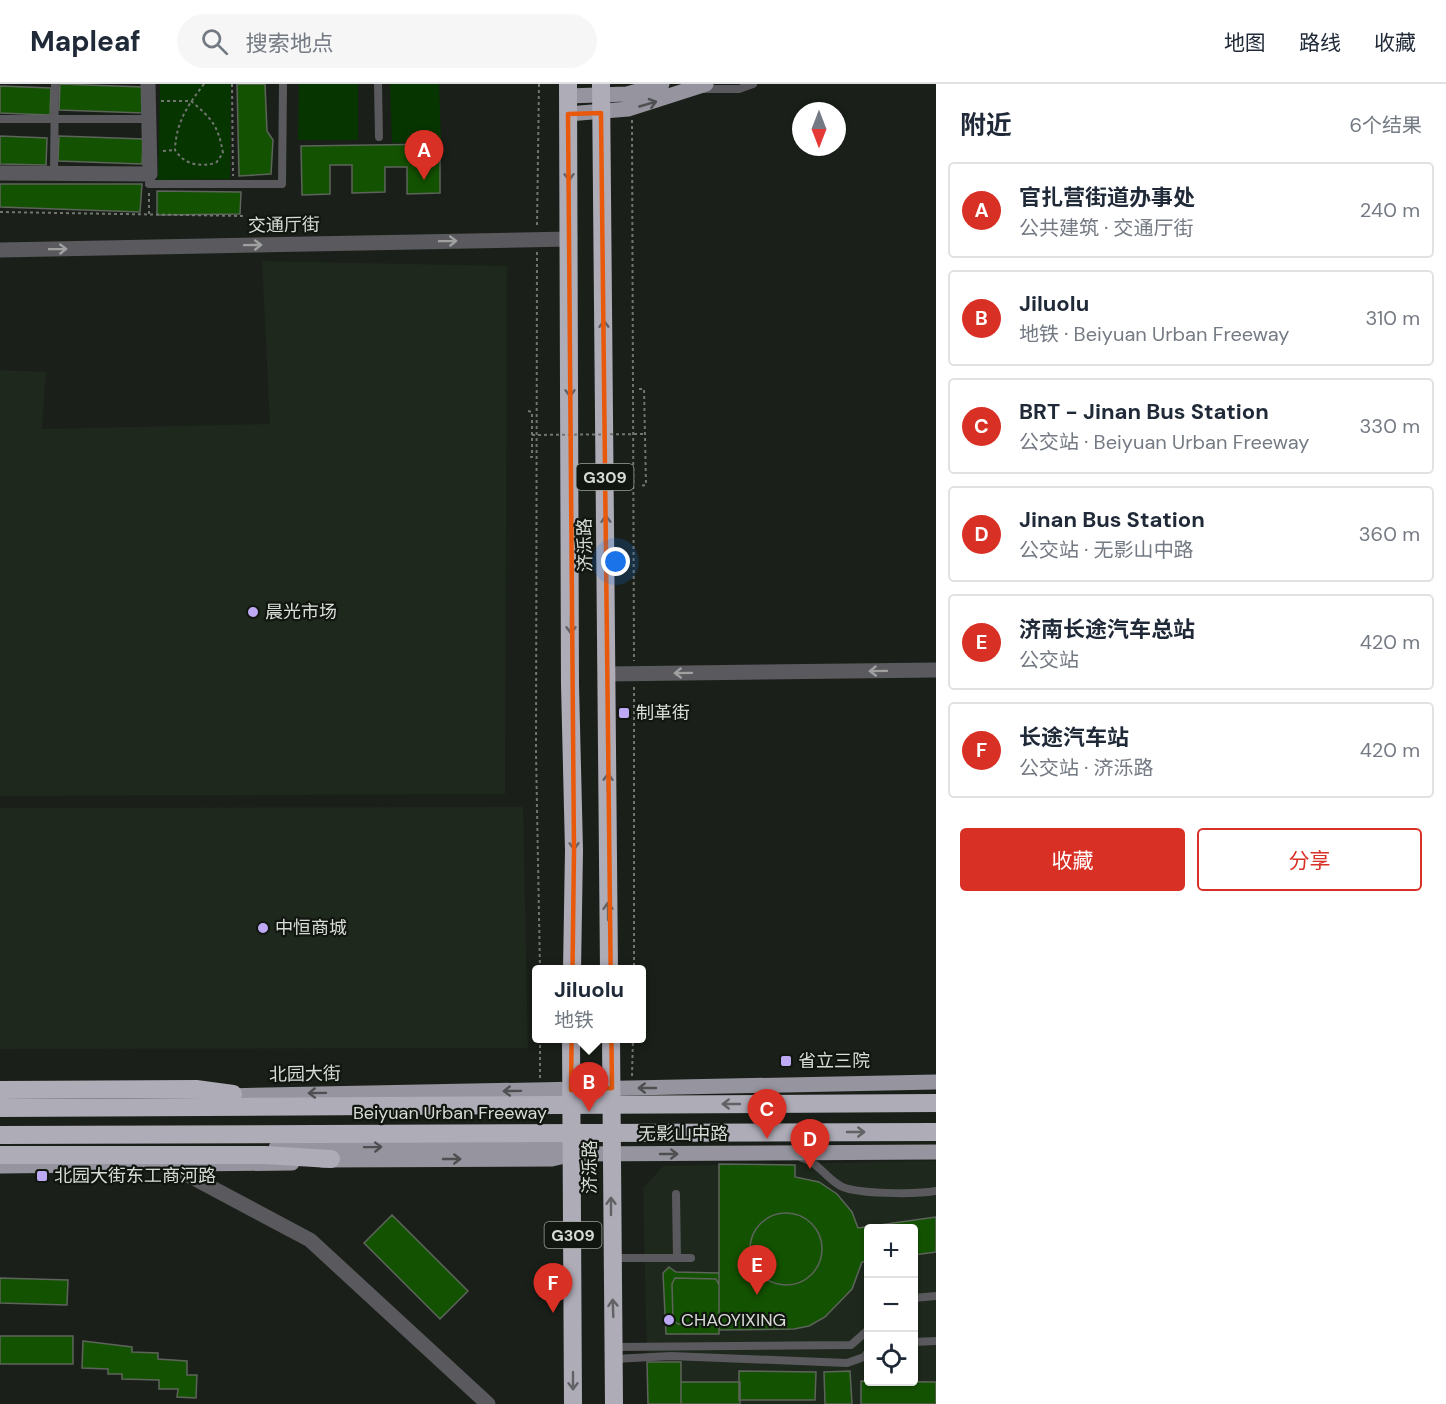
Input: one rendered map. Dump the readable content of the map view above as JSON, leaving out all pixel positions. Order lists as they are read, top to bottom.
{
  "streets": {
    "highway": ["G309", "济泺路", "Beiyuan Urban Freeway"],
    "main road": ["北园大街", "无影山中路"],
    "street": ["交通厅街"]
  },
  "crossings": [
    ["交通厅街", "济泺路"],
    ["济泺路", "北园大街"],
    ["济泺路", "无影山中路"],
    ["北园大街", "Beiyuan Urban Freeway"]
  ],
  "one_way": ["交通厅街"],
  "places": {
    "other": ["晨光市场", "中恒商城", "CHAOYIXING"],
    "transit": ["制革街", "省立三院", "北园大街东工商河路"]
  },
  "north": "bottom",
  "page": {
    "header": "Mapleaf",
    "search": "搜索地点",
    "nav": ["地图", "路线", "收藏"],
    "heading": ["附近", "6个结果"],
    "pins": [
      "A",
      "B",
      "C",
      "D",
      "E",
      "F"
    ],
    "list": [
      {
        "mark": "A",
        "name": "官扎营街道办事处",
        "note": "公共建筑 · 交通厅街",
        "value": "240 m"
      },
      {
        "mark": "B",
        "name": "Jiluolu",
        "note": "地铁 · Beiyuan Urban Freeway",
        "value": "310 m"
      },
      {
        "mark": "C",
        "name": "BRT - Jinan Bus Station",
        "note": "公交站 · Beiyuan Urban Freeway",
        "value": "330 m"
      },
      {
        "mark": "D",
        "name": "Jinan Bus Station",
        "note": "公交站 · 无影山中路",
        "value": "360 m"
      },
      {
        "mark": "E",
        "name": "济南长途汽车总站",
        "note": "公交站",
        "value": "420 m"
      },
      {
        "mark": "F",
        "name": "长途汽车站",
        "note": "公交站 · 济泺路",
        "value": "420 m"
      }
    ],
    "buttons": ["收藏", "分享"],
    "popup": ["Jiluolu", "地铁"],
    "map_buttons": ["+", "−"]
  }
}
